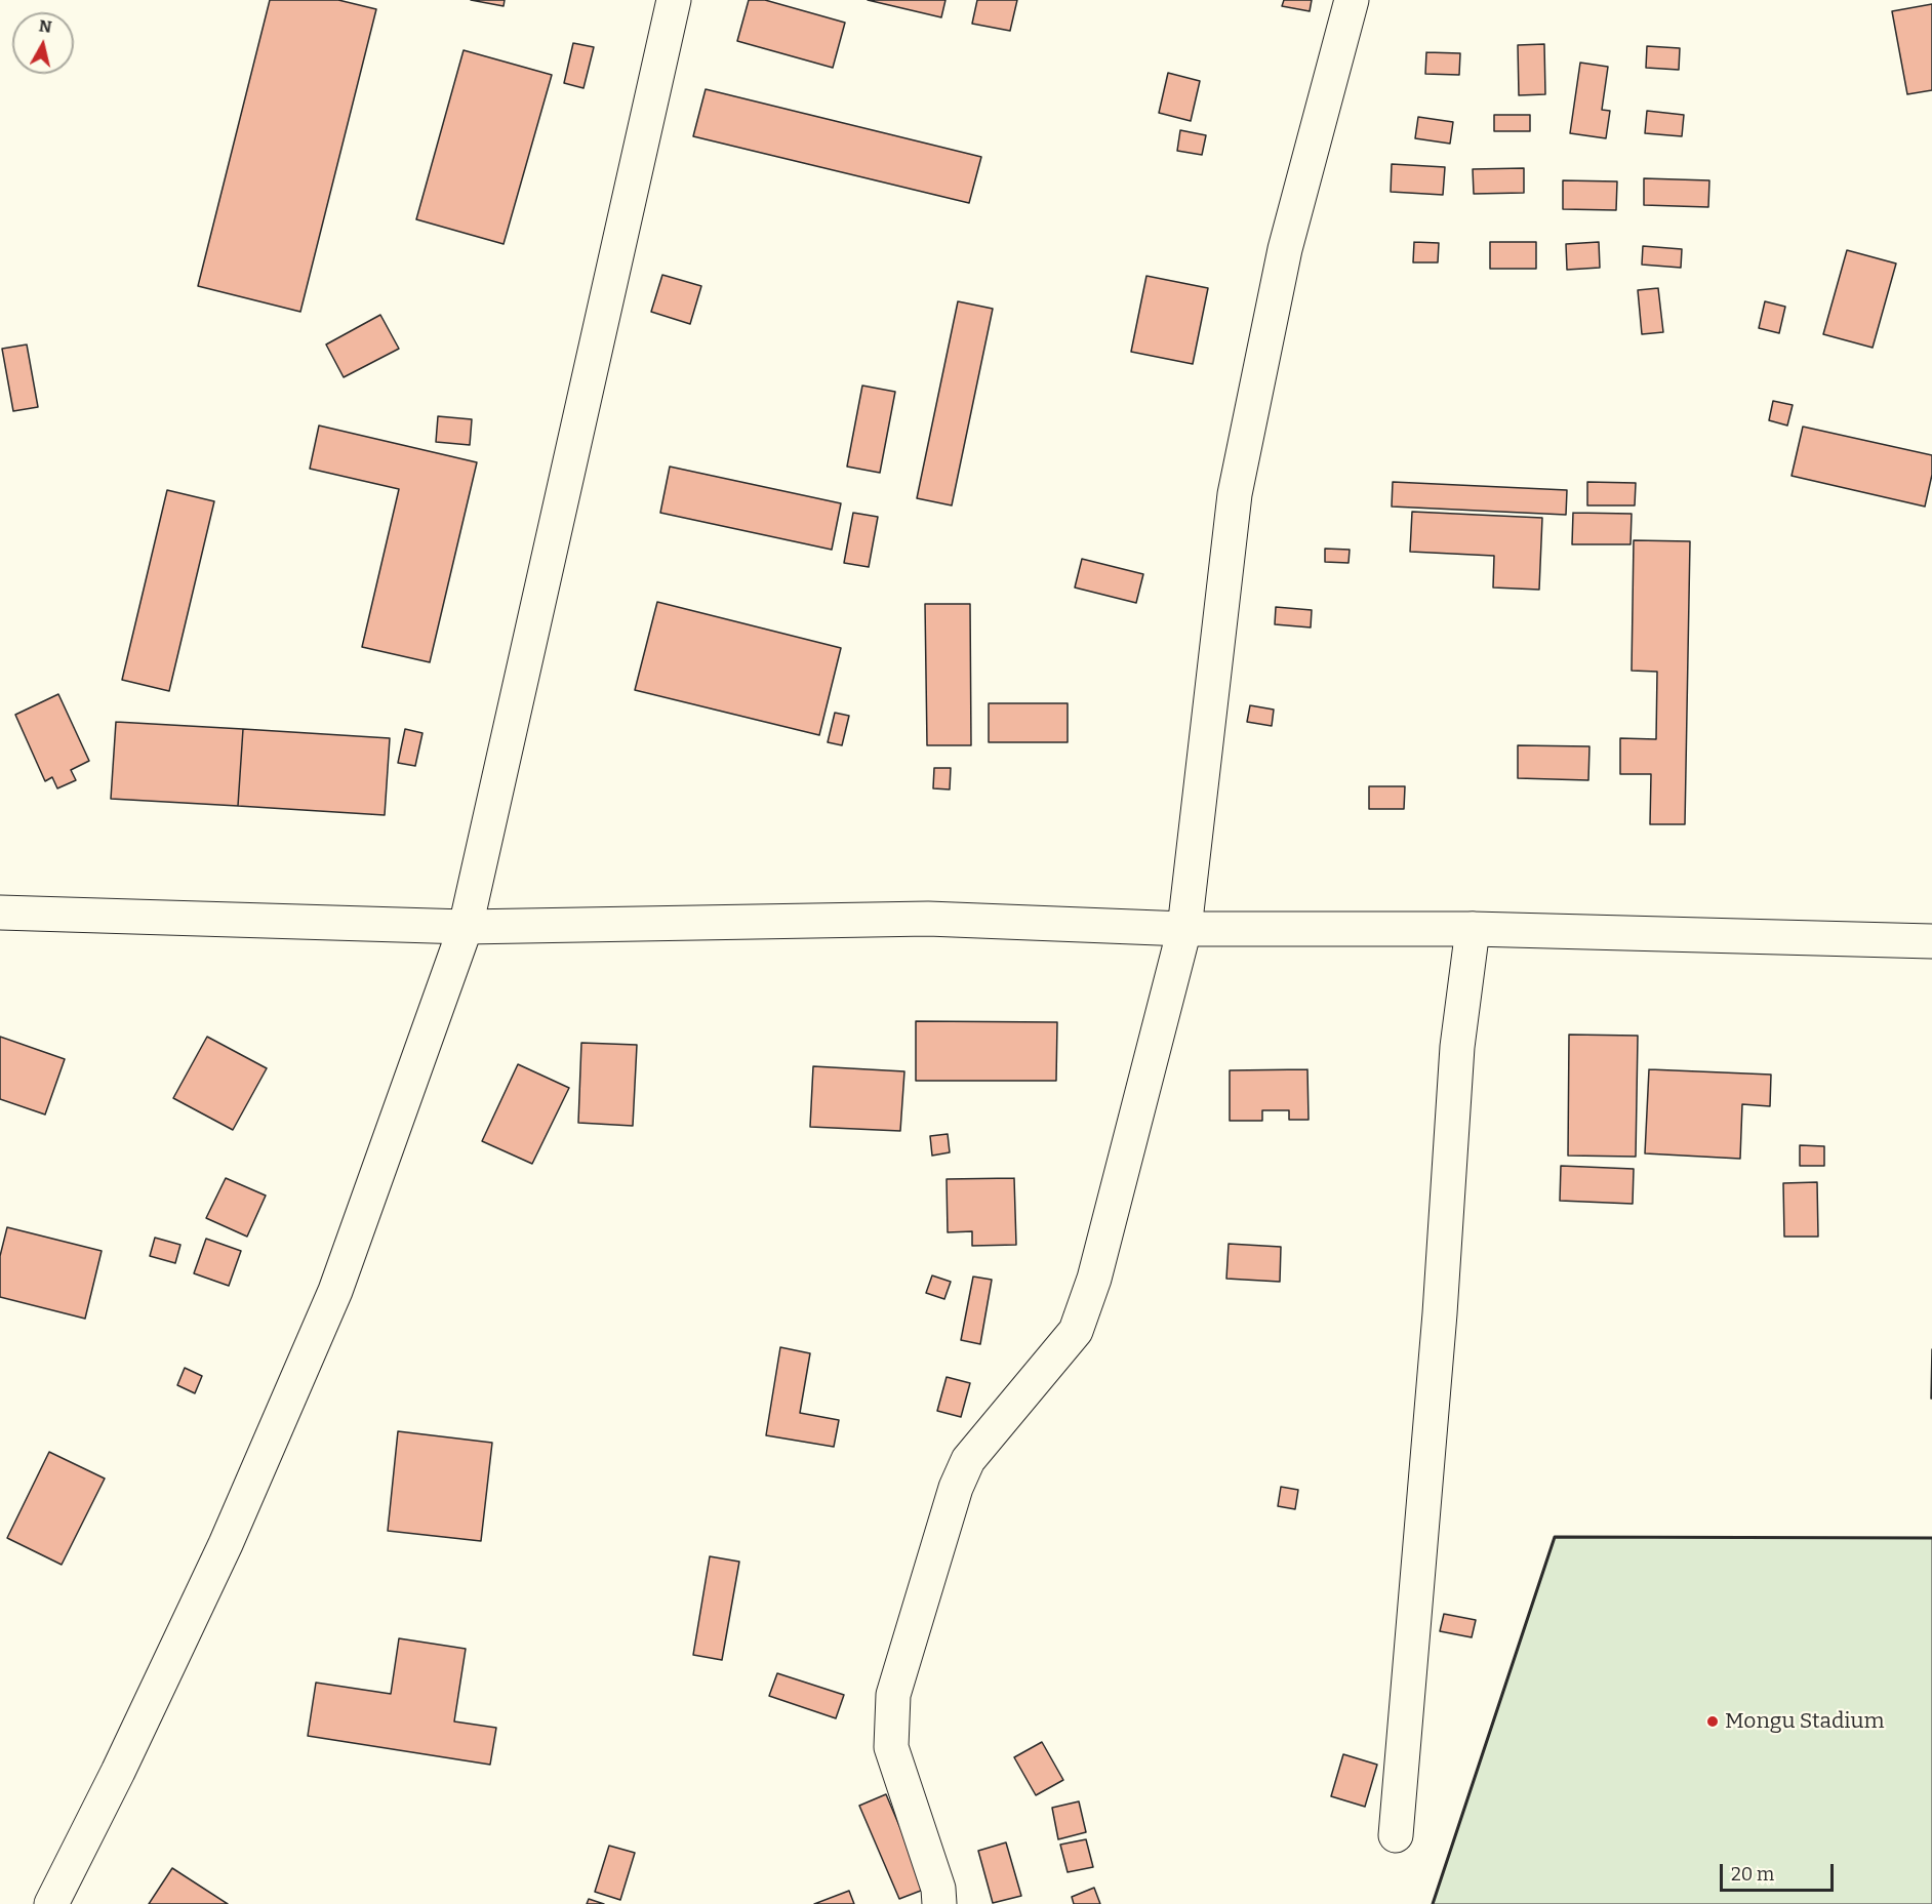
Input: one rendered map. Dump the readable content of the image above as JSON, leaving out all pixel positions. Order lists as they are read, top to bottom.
{
  "places": ["Mongu Stadium"],
  "scale_bar": "20 m",
  "north": "top"
}
